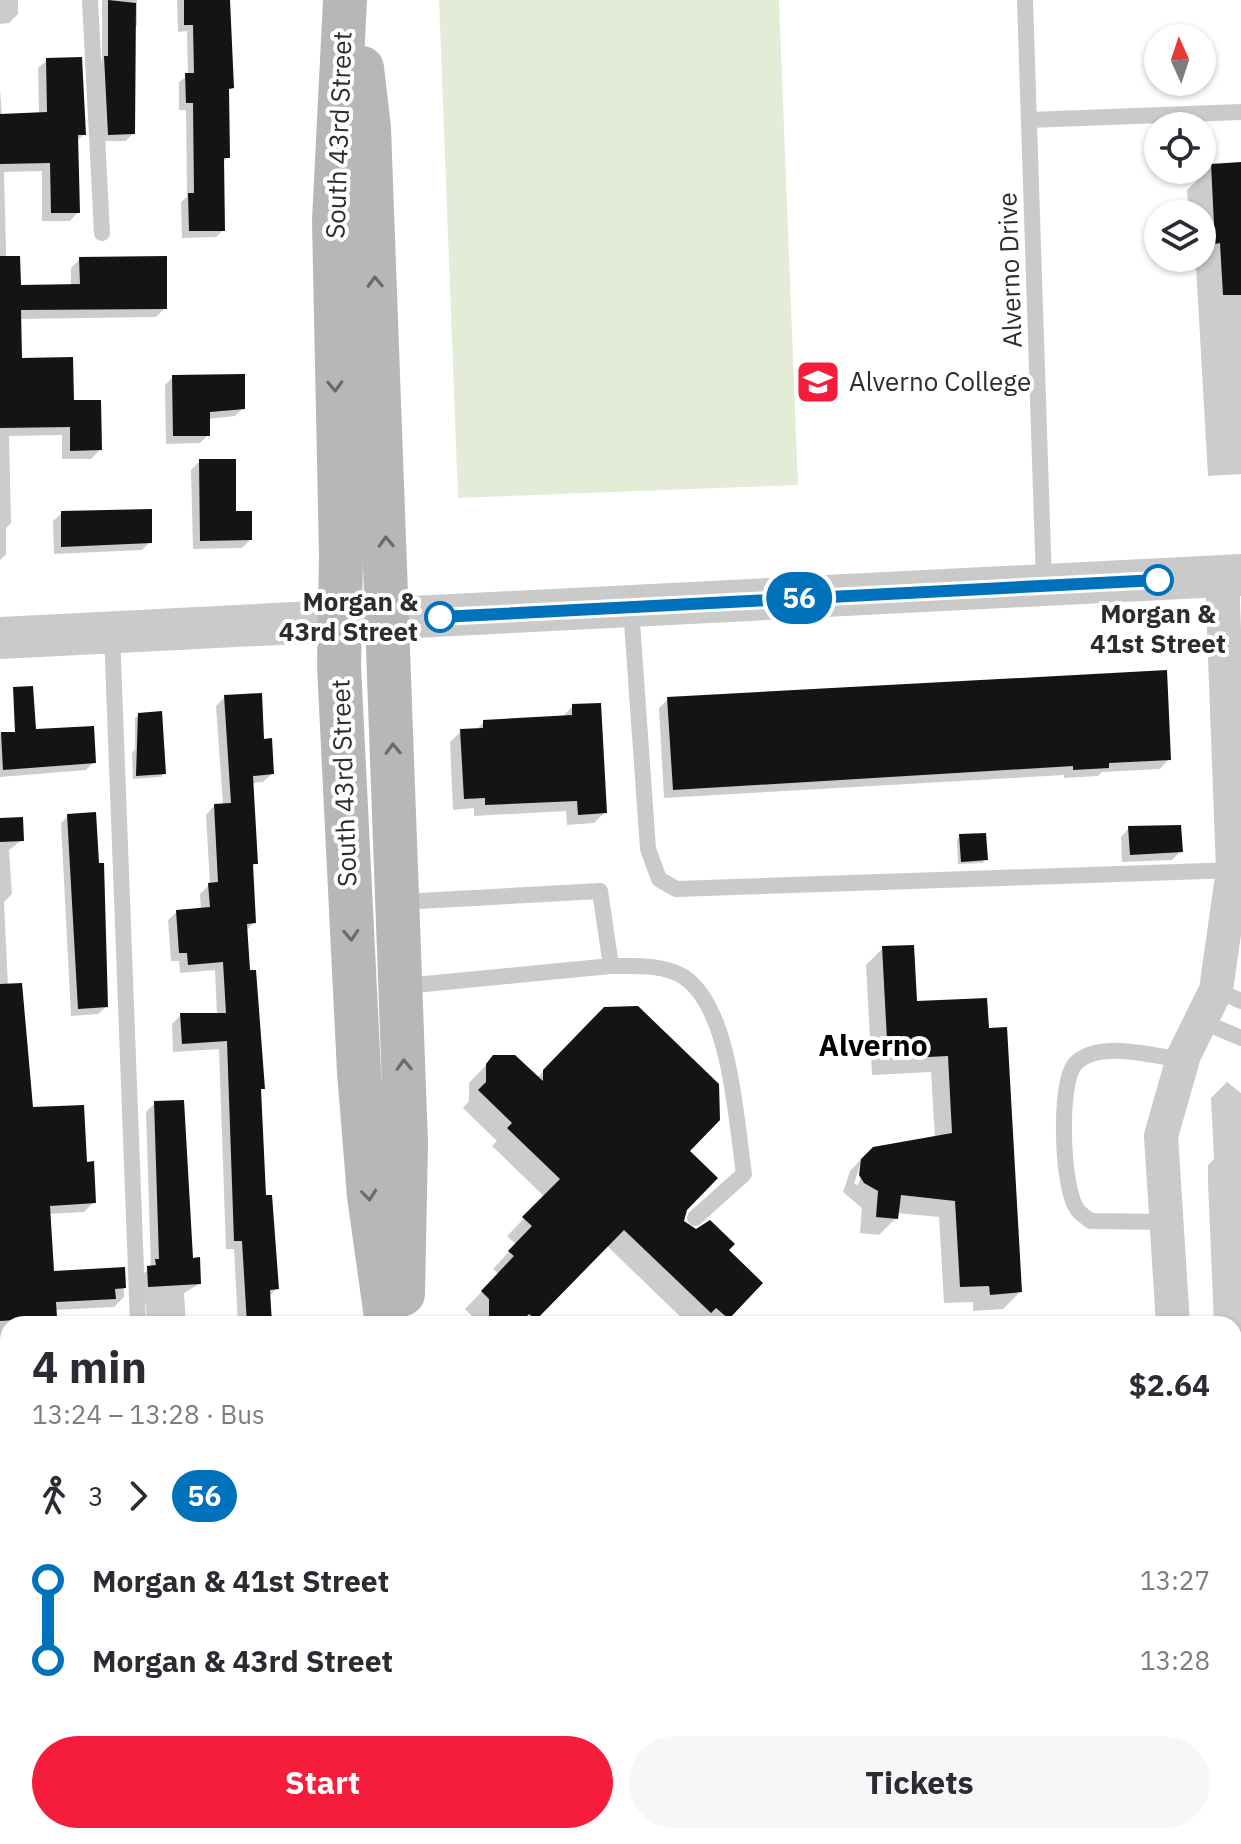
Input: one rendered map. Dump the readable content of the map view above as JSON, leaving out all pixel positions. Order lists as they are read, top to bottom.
{
  "streets": {
    "main road": ["South 43rd Street"],
    "lane": ["Alverno Drive"]
  },
  "districts": ["Alverno"],
  "places": {
    "school or university": ["Alverno College"],
    "other": ["Morgan & 41st Street", "Morgan & 43rd Street"]
  },
  "lines": ["bus line 56"],
  "north": "top",
  "page": {
    "on_map": "56",
    "heading": ["4 min", "13:24 – 13:28 · Bus", "$2.64"],
    "legs": ["3", "56"],
    "list": [
      {
        "name": "Morgan & 41st Street",
        "value": "13:27"
      },
      {
        "name": "Morgan & 43rd Street",
        "value": "13:28"
      }
    ],
    "buttons": ["Start", "Tickets"]
  }
}
